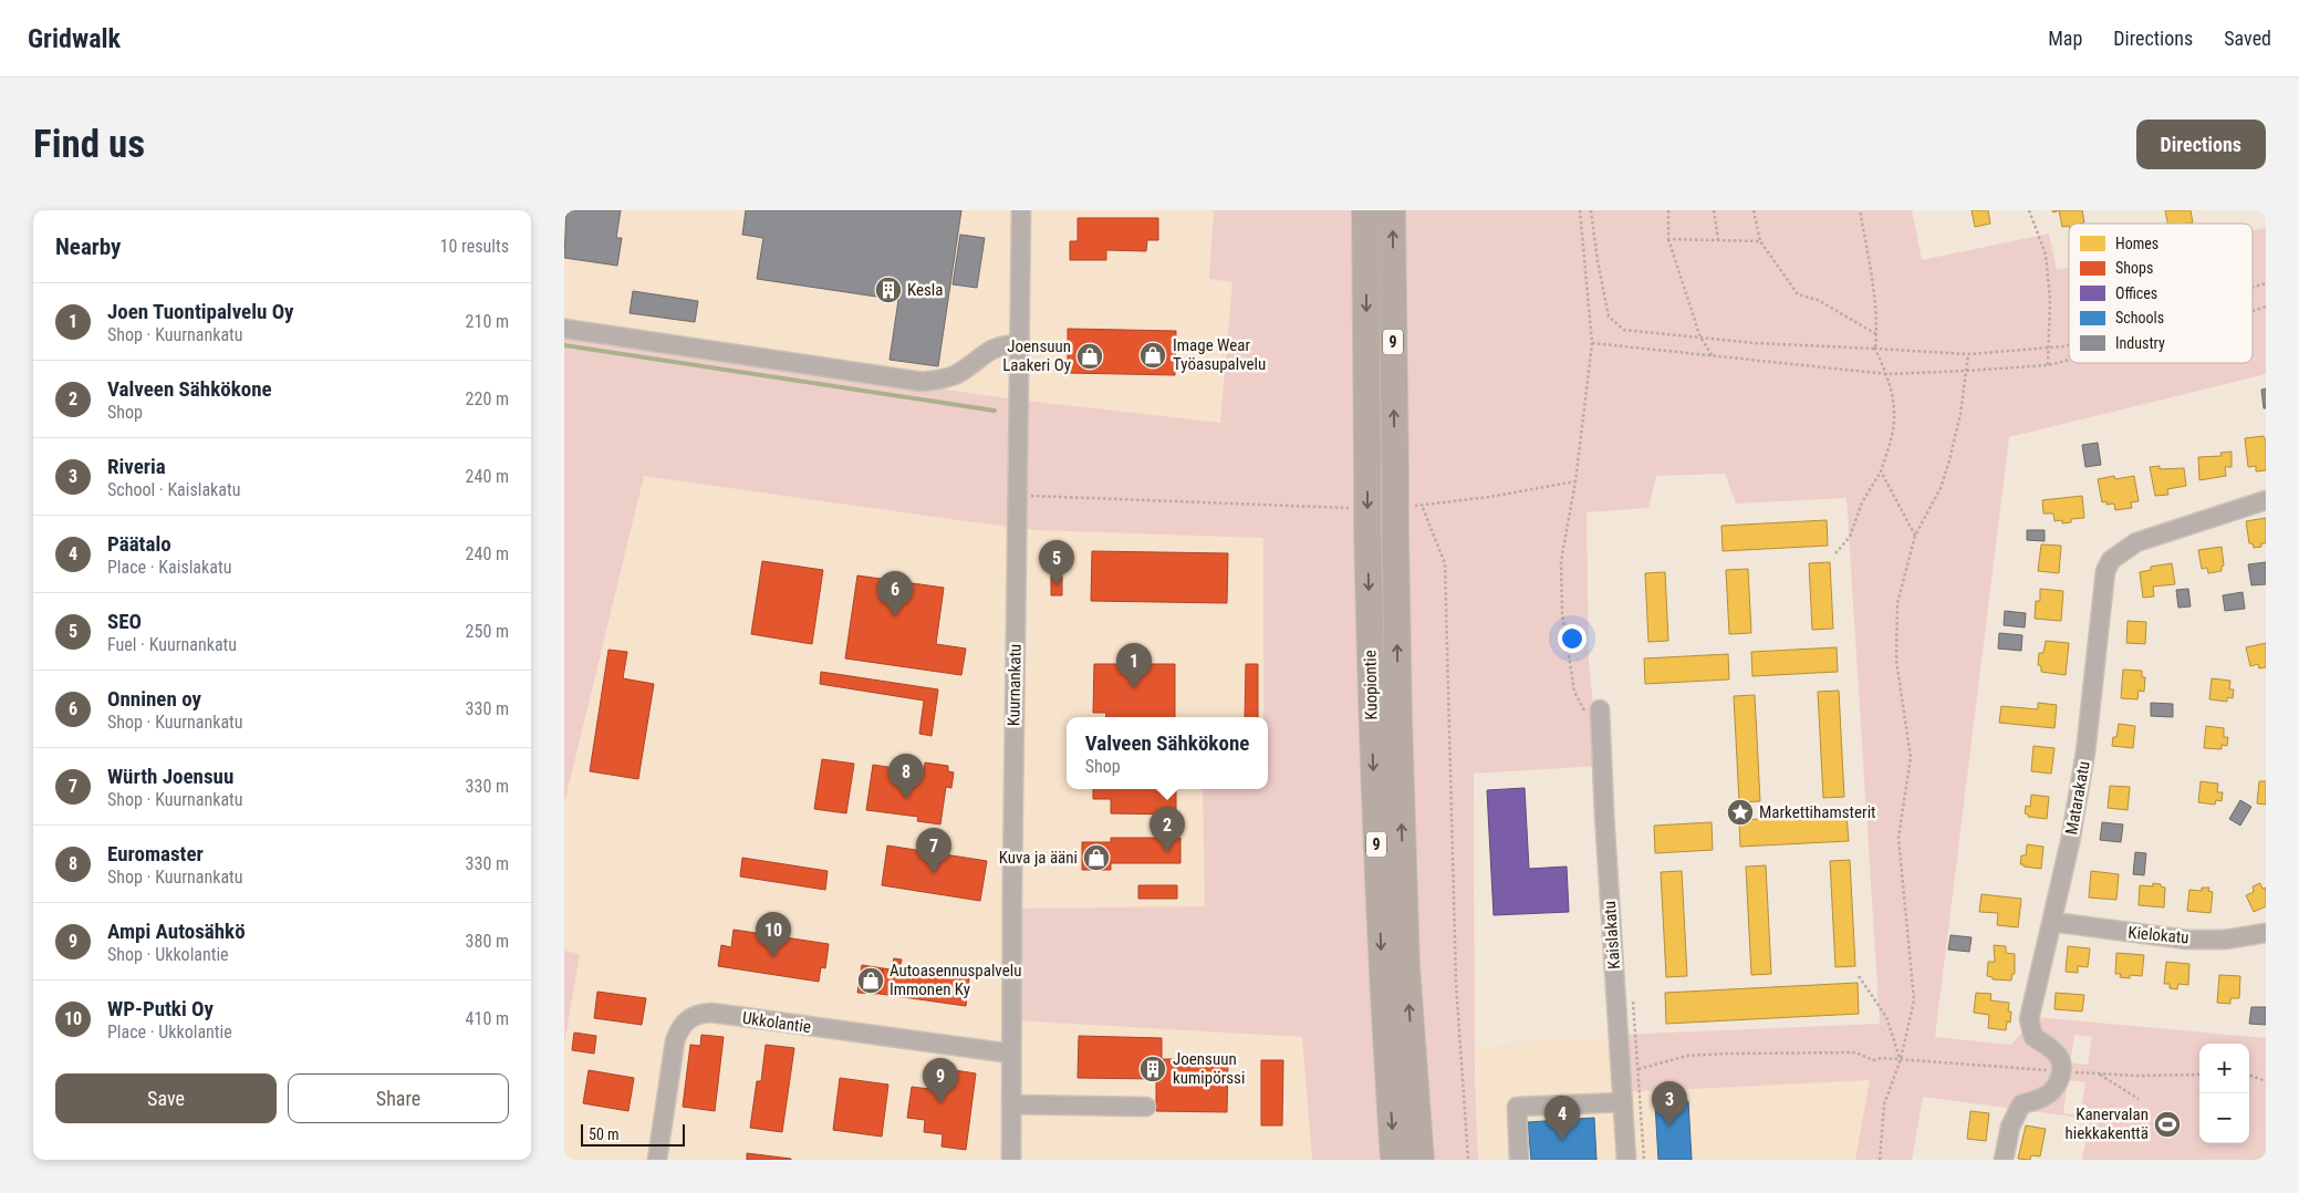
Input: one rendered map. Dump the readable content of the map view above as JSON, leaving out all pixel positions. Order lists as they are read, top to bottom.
{
  "streets": {
    "highway": ["9", "Kuopiontie"],
    "street": [
      "Kuurnankatu",
      "Matarakatu",
      "Kaislakatu",
      "Kielokatu",
      "Ukkolantie"
    ]
  },
  "crossings": [
    ["Kuurnankatu", "Ukkolantie"],
    ["Matarakatu", "Kielokatu"]
  ],
  "places": {
    "building": ["Kesla", "Joensuun kumipörssi"],
    "shop": [
      "Image Wear Työasupalvelu",
      "Joensuun Laakeri Oy",
      "Kuva ja ääni",
      "Autoasennuspalvelu Immonen Ky"
    ],
    "place": ["Markettihamsterit"],
    "sports": ["Kanervalan hiekkakenttä"]
  },
  "legend": [
    "Homes",
    "Shops",
    "Offices",
    "Schools",
    "Industry"
  ],
  "scale_bar": "50 m",
  "page": {
    "header": "Gridwalk",
    "nav": ["Map", "Directions", "Saved"],
    "buttons": [
      "Directions",
      ["Save", "Share"]
    ],
    "title": "Find us",
    "heading": ["Nearby", "10 results"],
    "list": [
      {
        "mark": "1",
        "name": "Joen Tuontipalvelu Oy",
        "note": "Shop · Kuurnankatu",
        "value": "210 m"
      },
      {
        "mark": "2",
        "name": "Valveen Sähkökone",
        "note": "Shop",
        "value": "220 m"
      },
      {
        "mark": "3",
        "name": "Riveria",
        "note": "School · Kaislakatu",
        "value": "240 m"
      },
      {
        "mark": "4",
        "name": "Päätalo",
        "note": "Place · Kaislakatu",
        "value": "240 m"
      },
      {
        "mark": "5",
        "name": "SEO",
        "note": "Fuel · Kuurnankatu",
        "value": "250 m"
      },
      {
        "mark": "6",
        "name": "Onninen oy",
        "note": "Shop · Kuurnankatu",
        "value": "330 m"
      },
      {
        "mark": "7",
        "name": "Würth Joensuu",
        "note": "Shop · Kuurnankatu",
        "value": "330 m"
      },
      {
        "mark": "8",
        "name": "Euromaster",
        "note": "Shop · Kuurnankatu",
        "value": "330 m"
      },
      {
        "mark": "9",
        "name": "Ampi Autosähkö",
        "note": "Shop · Ukkolantie",
        "value": "380 m"
      },
      {
        "mark": "10",
        "name": "WP-Putki Oy",
        "note": "Place · Ukkolantie",
        "value": "410 m"
      }
    ],
    "pins": [
      "5",
      "6",
      "1",
      "8",
      "2",
      "7",
      "10",
      "9",
      "3",
      "4"
    ],
    "popup": ["Valveen Sähkökone", "Shop"],
    "map_buttons": ["+", "−"],
    "scale": "50 m"
  }
}
